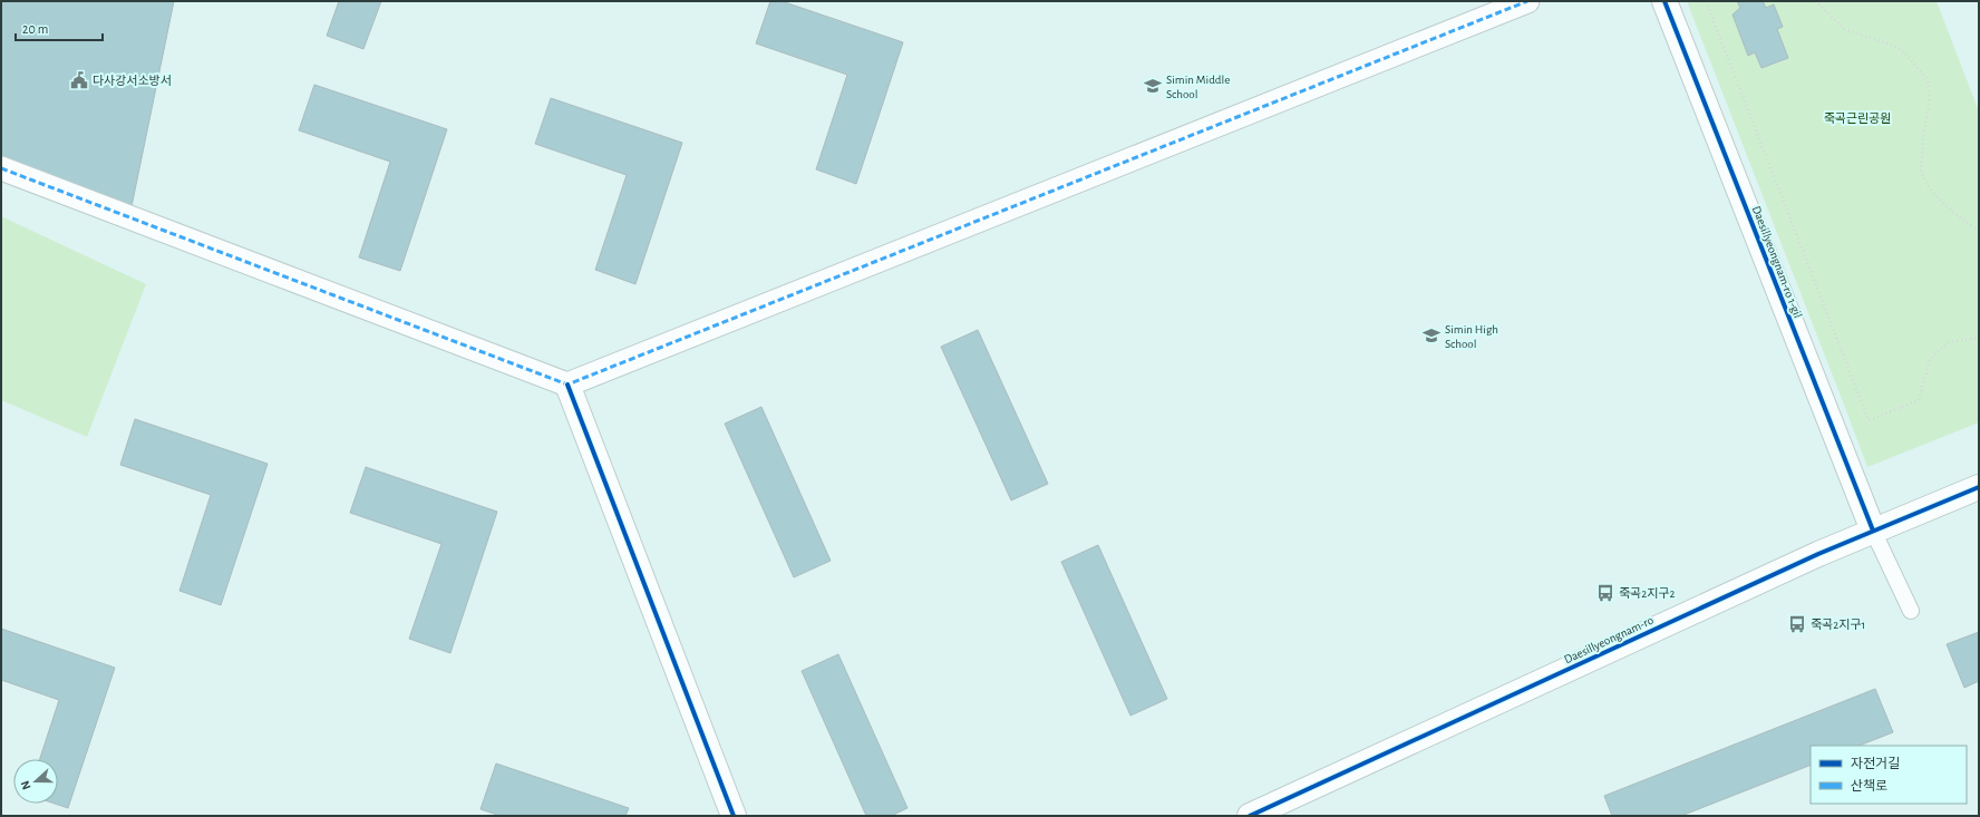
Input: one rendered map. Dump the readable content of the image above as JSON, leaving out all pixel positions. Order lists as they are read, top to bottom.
{
  "streets": {
    "street": ["Daesillyeongnam-ro 1-gil", "Daesillyeongnam-ro"]
  },
  "crossings": [
    ["Daesillyeongnam-ro 1-gil", "Daesillyeongnam-ro"]
  ],
  "parks": ["죽곡근린공원"],
  "places": {
    "public building": ["다사강서소방서"],
    "school or university": ["Simin Middle School", "Simin High School"],
    "bus stop": ["죽곡2지구2", "죽곡2지구1"]
  },
  "legend": ["자전거길", "산책로"],
  "scale_bar": "20 m",
  "north": "left"
}
